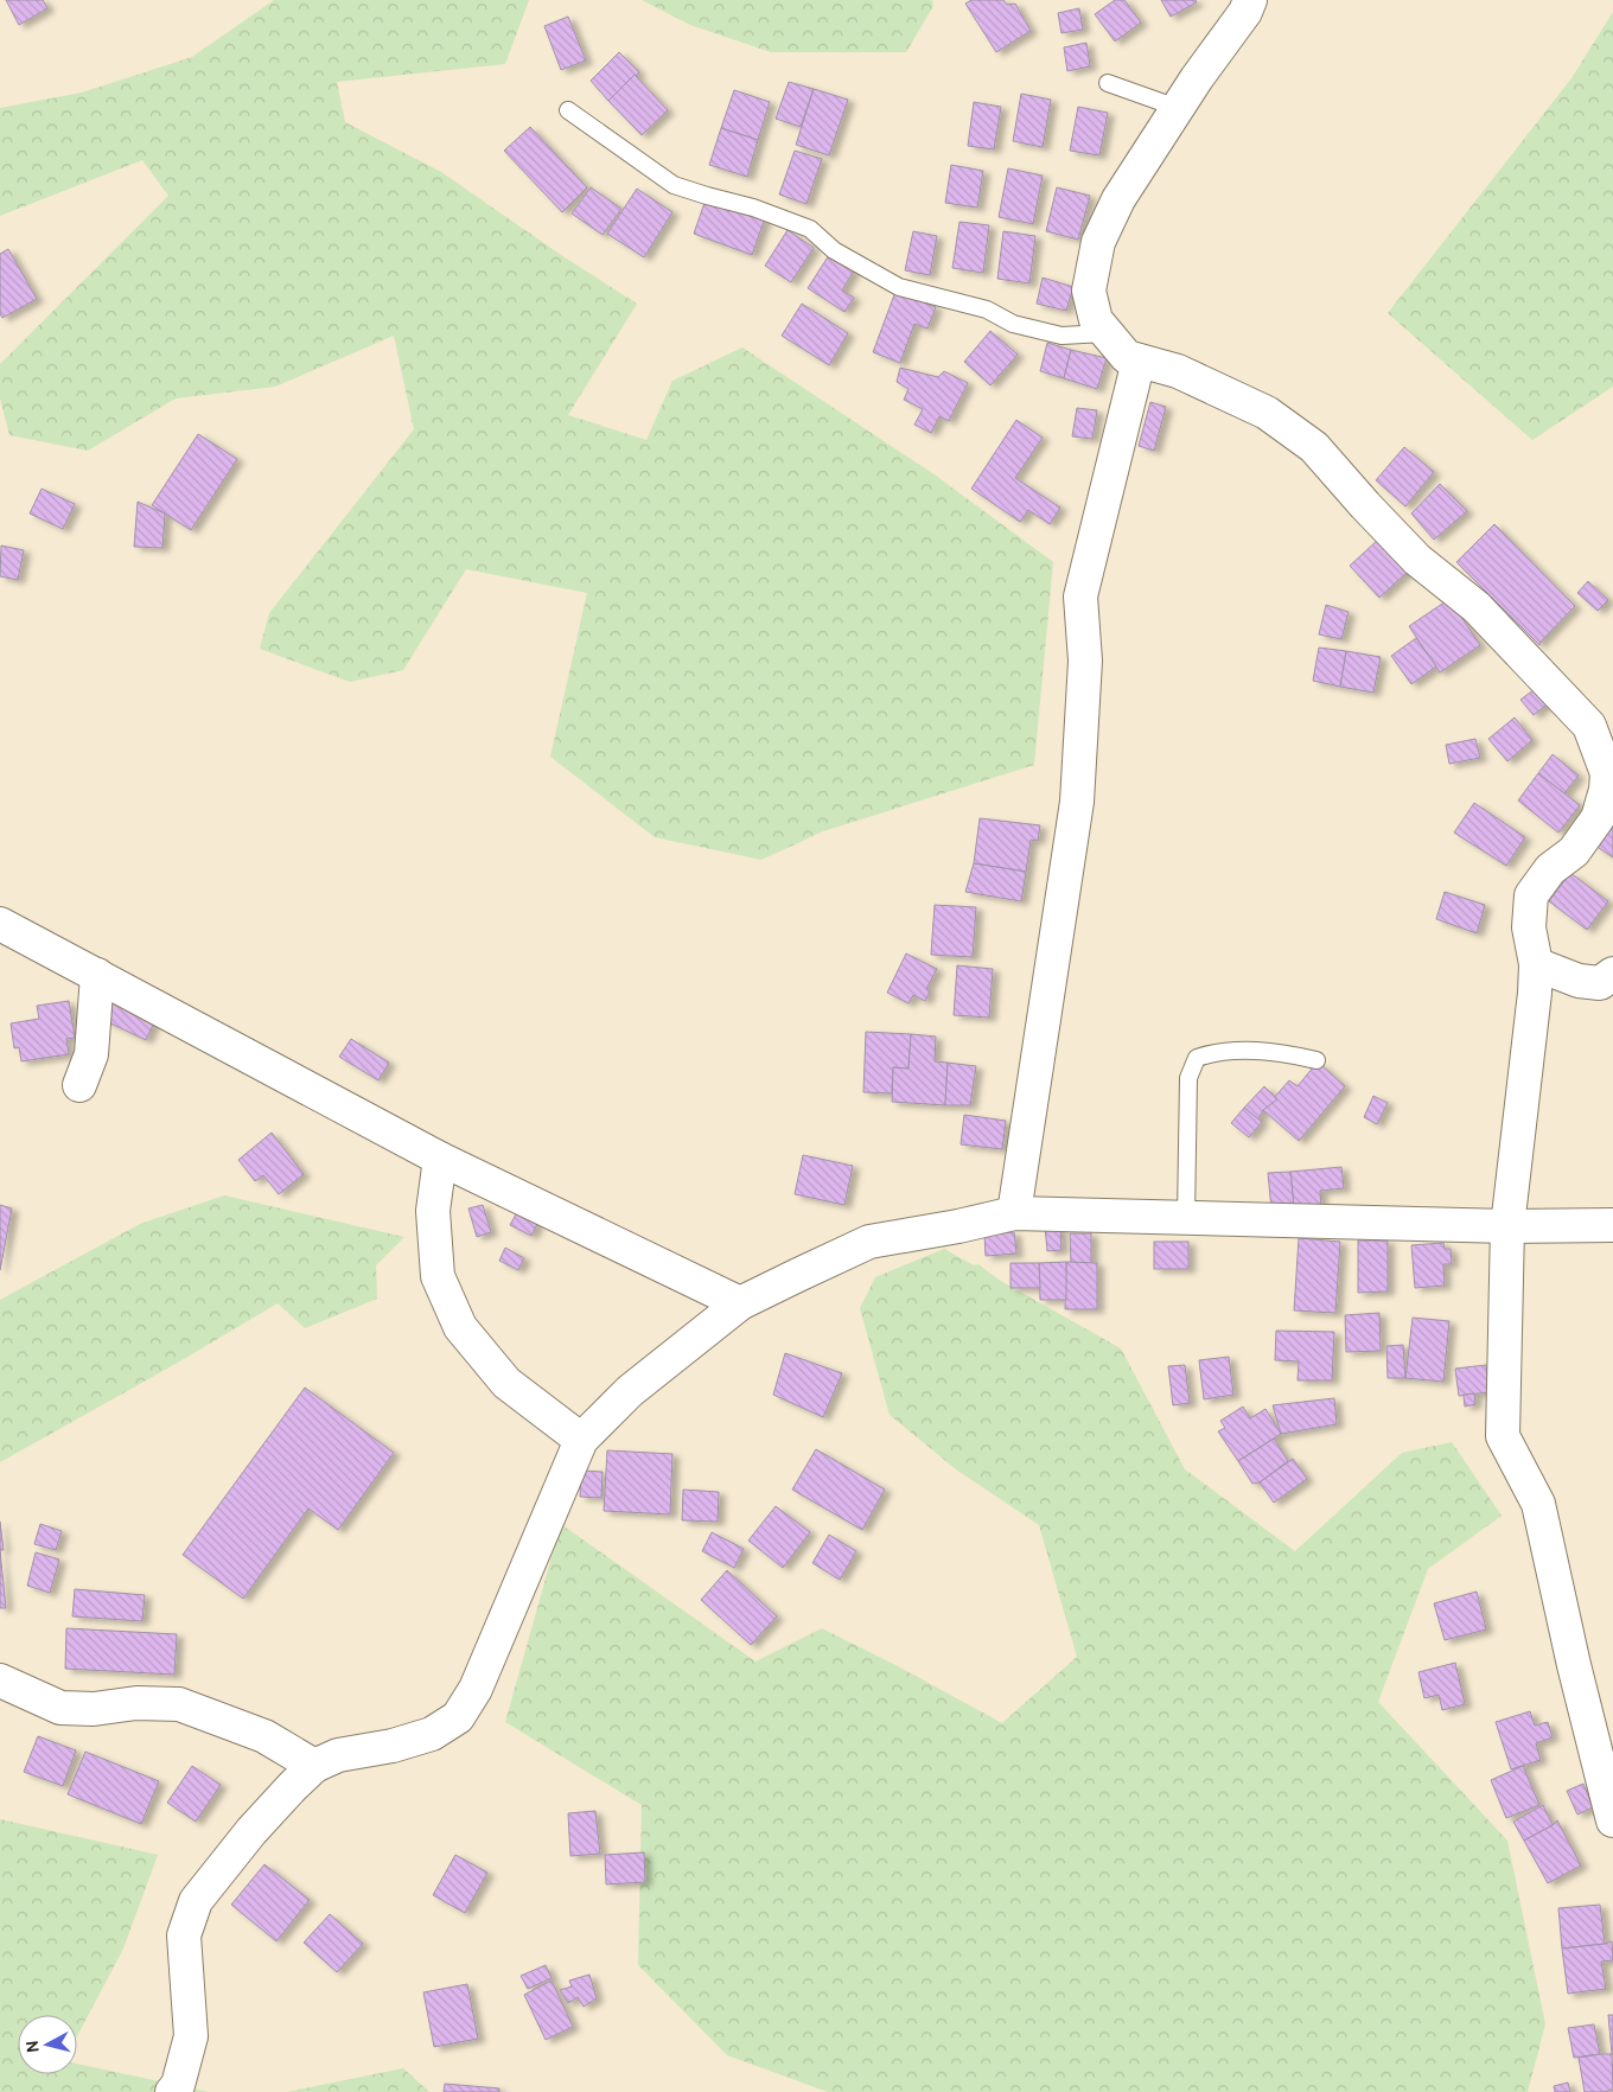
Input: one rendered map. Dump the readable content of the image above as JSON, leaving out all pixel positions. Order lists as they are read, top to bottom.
{
  "north": "left"
}
